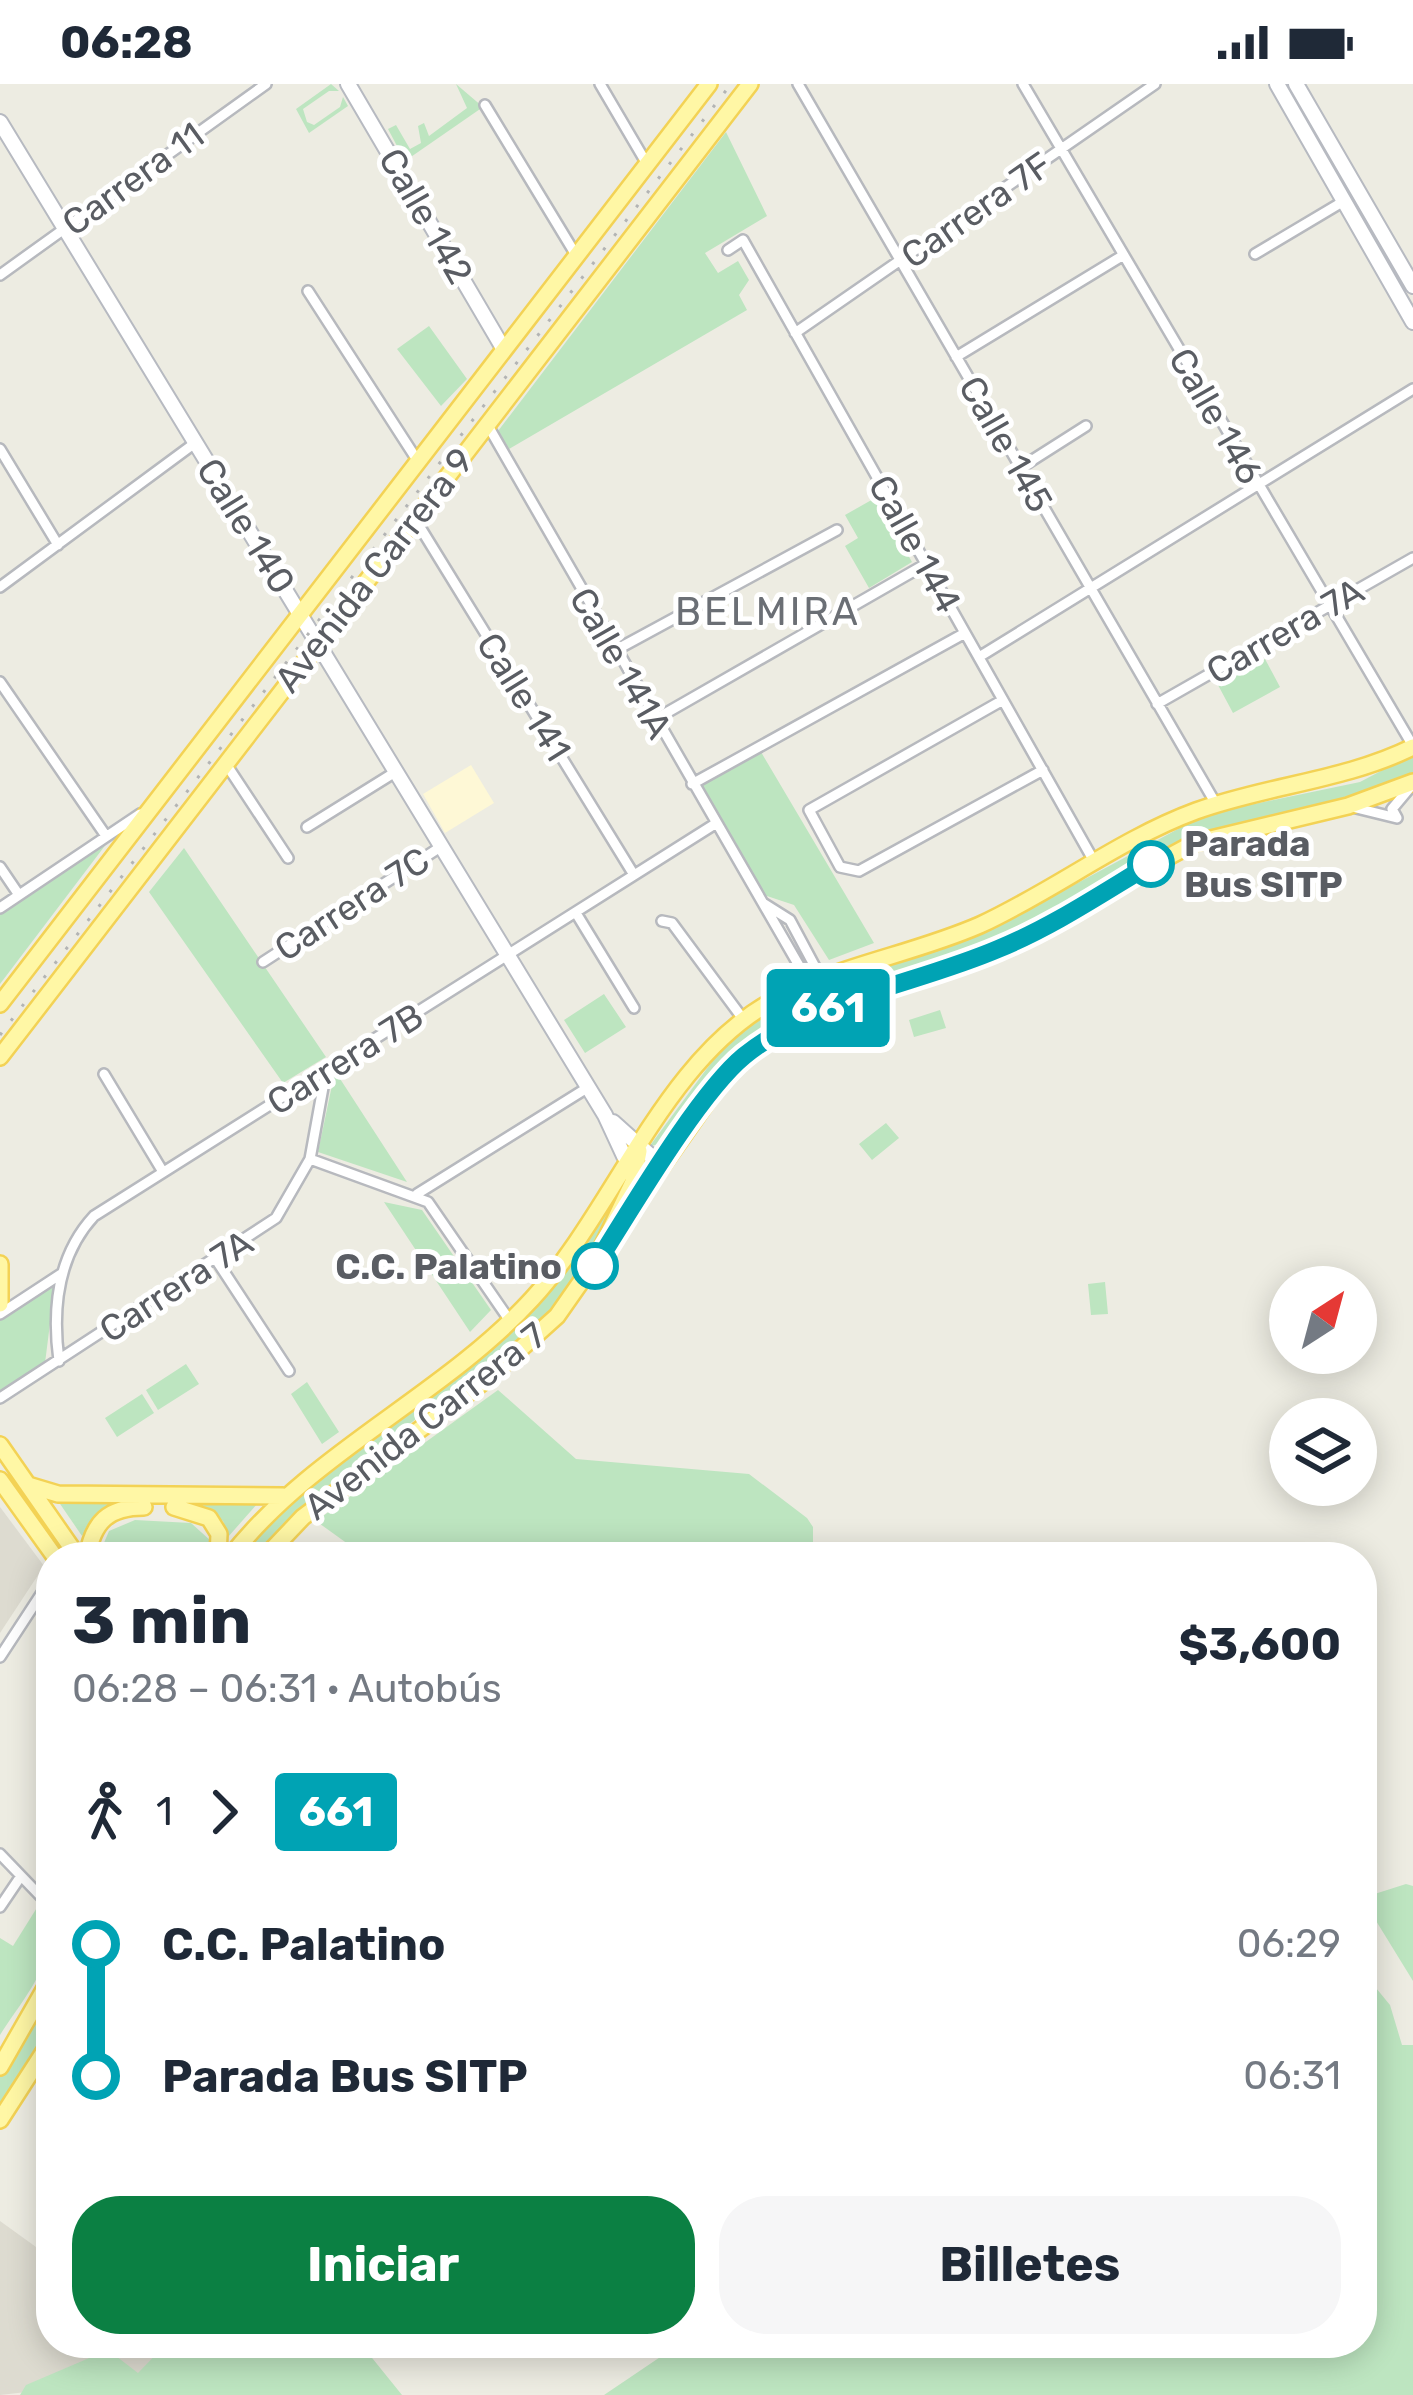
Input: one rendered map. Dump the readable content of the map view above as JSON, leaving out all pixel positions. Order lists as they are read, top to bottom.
{
  "streets": {
    "main road": ["Avenida Carrera 9", "Avenida Carrera 7"],
    "street": [
      "Carrera 11",
      "Carrera 7F",
      "Calle 142",
      "Calle 146",
      "Calle 145",
      "Calle 140",
      "Calle 144",
      "Carrera 7A",
      "Calle 141A",
      "Calle 141",
      "Carrera 7C",
      "Carrera 7B"
    ]
  },
  "crossings": [
    ["Carrera 11", "Calle 140"],
    ["Carrera 7F", "Calle 146"],
    ["Carrera 7F", "Calle 145"],
    ["Carrera 7F", "Calle 144"],
    ["Calle 142", "Avenida Carrera 9"],
    ["Calle 146", "Carrera 7A"],
    ["Calle 146", "Avenida Carrera 7"],
    ["Calle 145", "Carrera 7A"],
    ["Calle 145", "Avenida Carrera 7"],
    ["Calle 140", "Avenida Carrera 9"],
    ["Calle 140", "Carrera 7C"],
    ["Calle 140", "Carrera 7B"],
    ["Calle 140", "Avenida Carrera 7"],
    ["Calle 144", "Avenida Carrera 7"],
    ["Avenida Carrera 9", "Calle 141A"],
    ["Avenida Carrera 9", "Calle 141"],
    ["Carrera 7A", "Carrera 7B"],
    ["Calle 141A", "Carrera 7B"],
    ["Calle 141A", "Avenida Carrera 7"],
    ["Calle 141", "Carrera 7B"]
  ],
  "districts": ["BELMIRA"],
  "places": ["Parada Bus SITP", "C.C. Palatino"],
  "lines": ["bus line 661"],
  "north": "top right",
  "page": {
    "status": "06:28",
    "on_map": "661",
    "heading": ["3 min", "06:28 – 06:31 · Autobús", "$3,600"],
    "legs": ["1", "661"],
    "list": [
      {
        "name": "C.C. Palatino",
        "value": "06:29"
      },
      {
        "name": "Parada Bus SITP",
        "value": "06:31"
      }
    ],
    "buttons": ["Iniciar", "Billetes"]
  }
}
